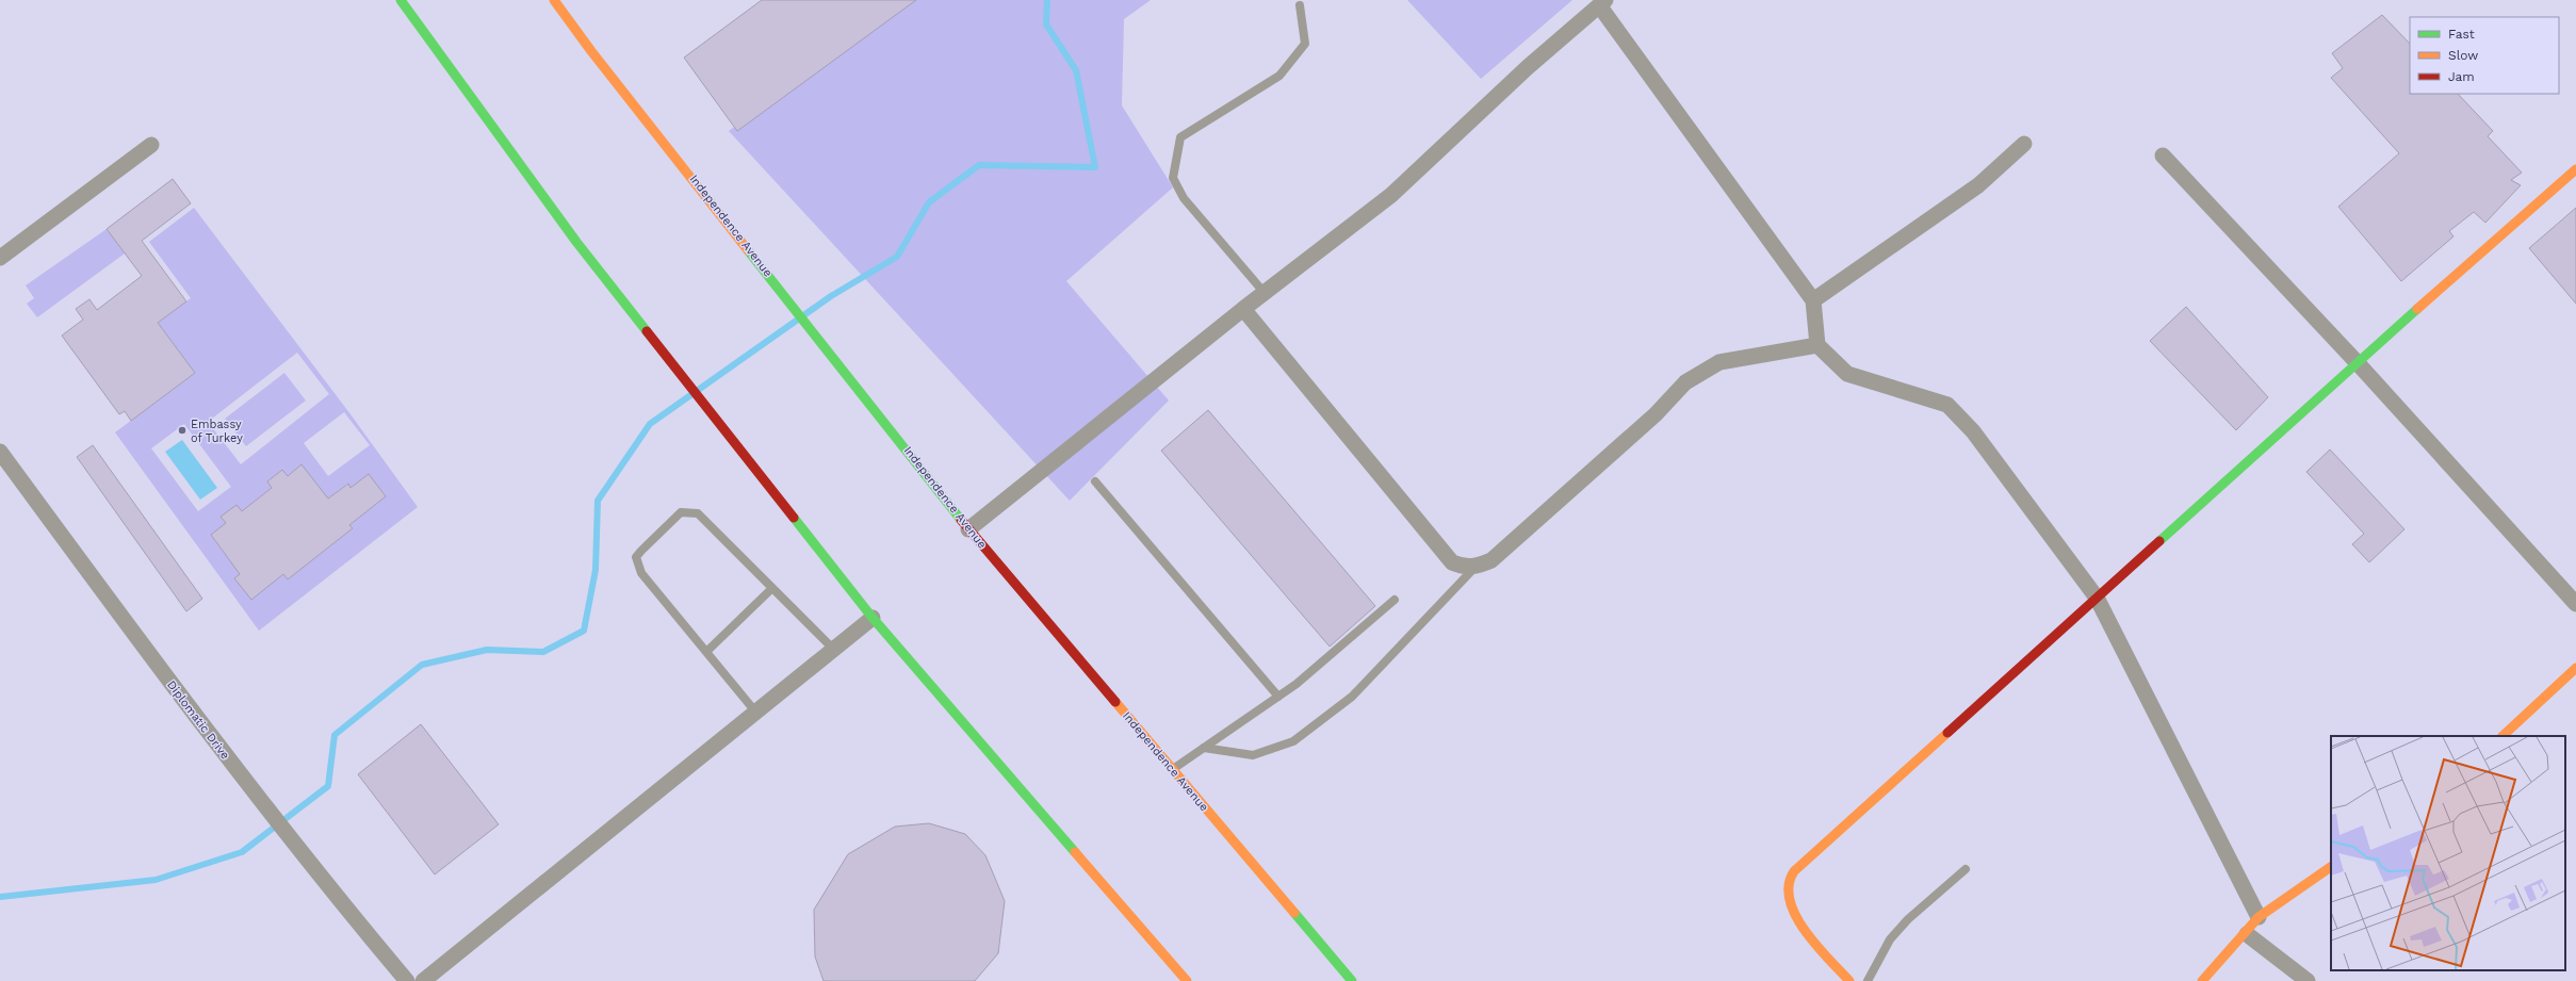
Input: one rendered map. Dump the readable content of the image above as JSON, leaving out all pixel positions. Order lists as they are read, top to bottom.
{
  "streets": {
    "main road": ["Independence Avenue"],
    "street": ["Diplomatic Drive"]
  },
  "places": ["Embassy of Turkey"],
  "legend": ["Fast", "Slow", "Jam"]
}
